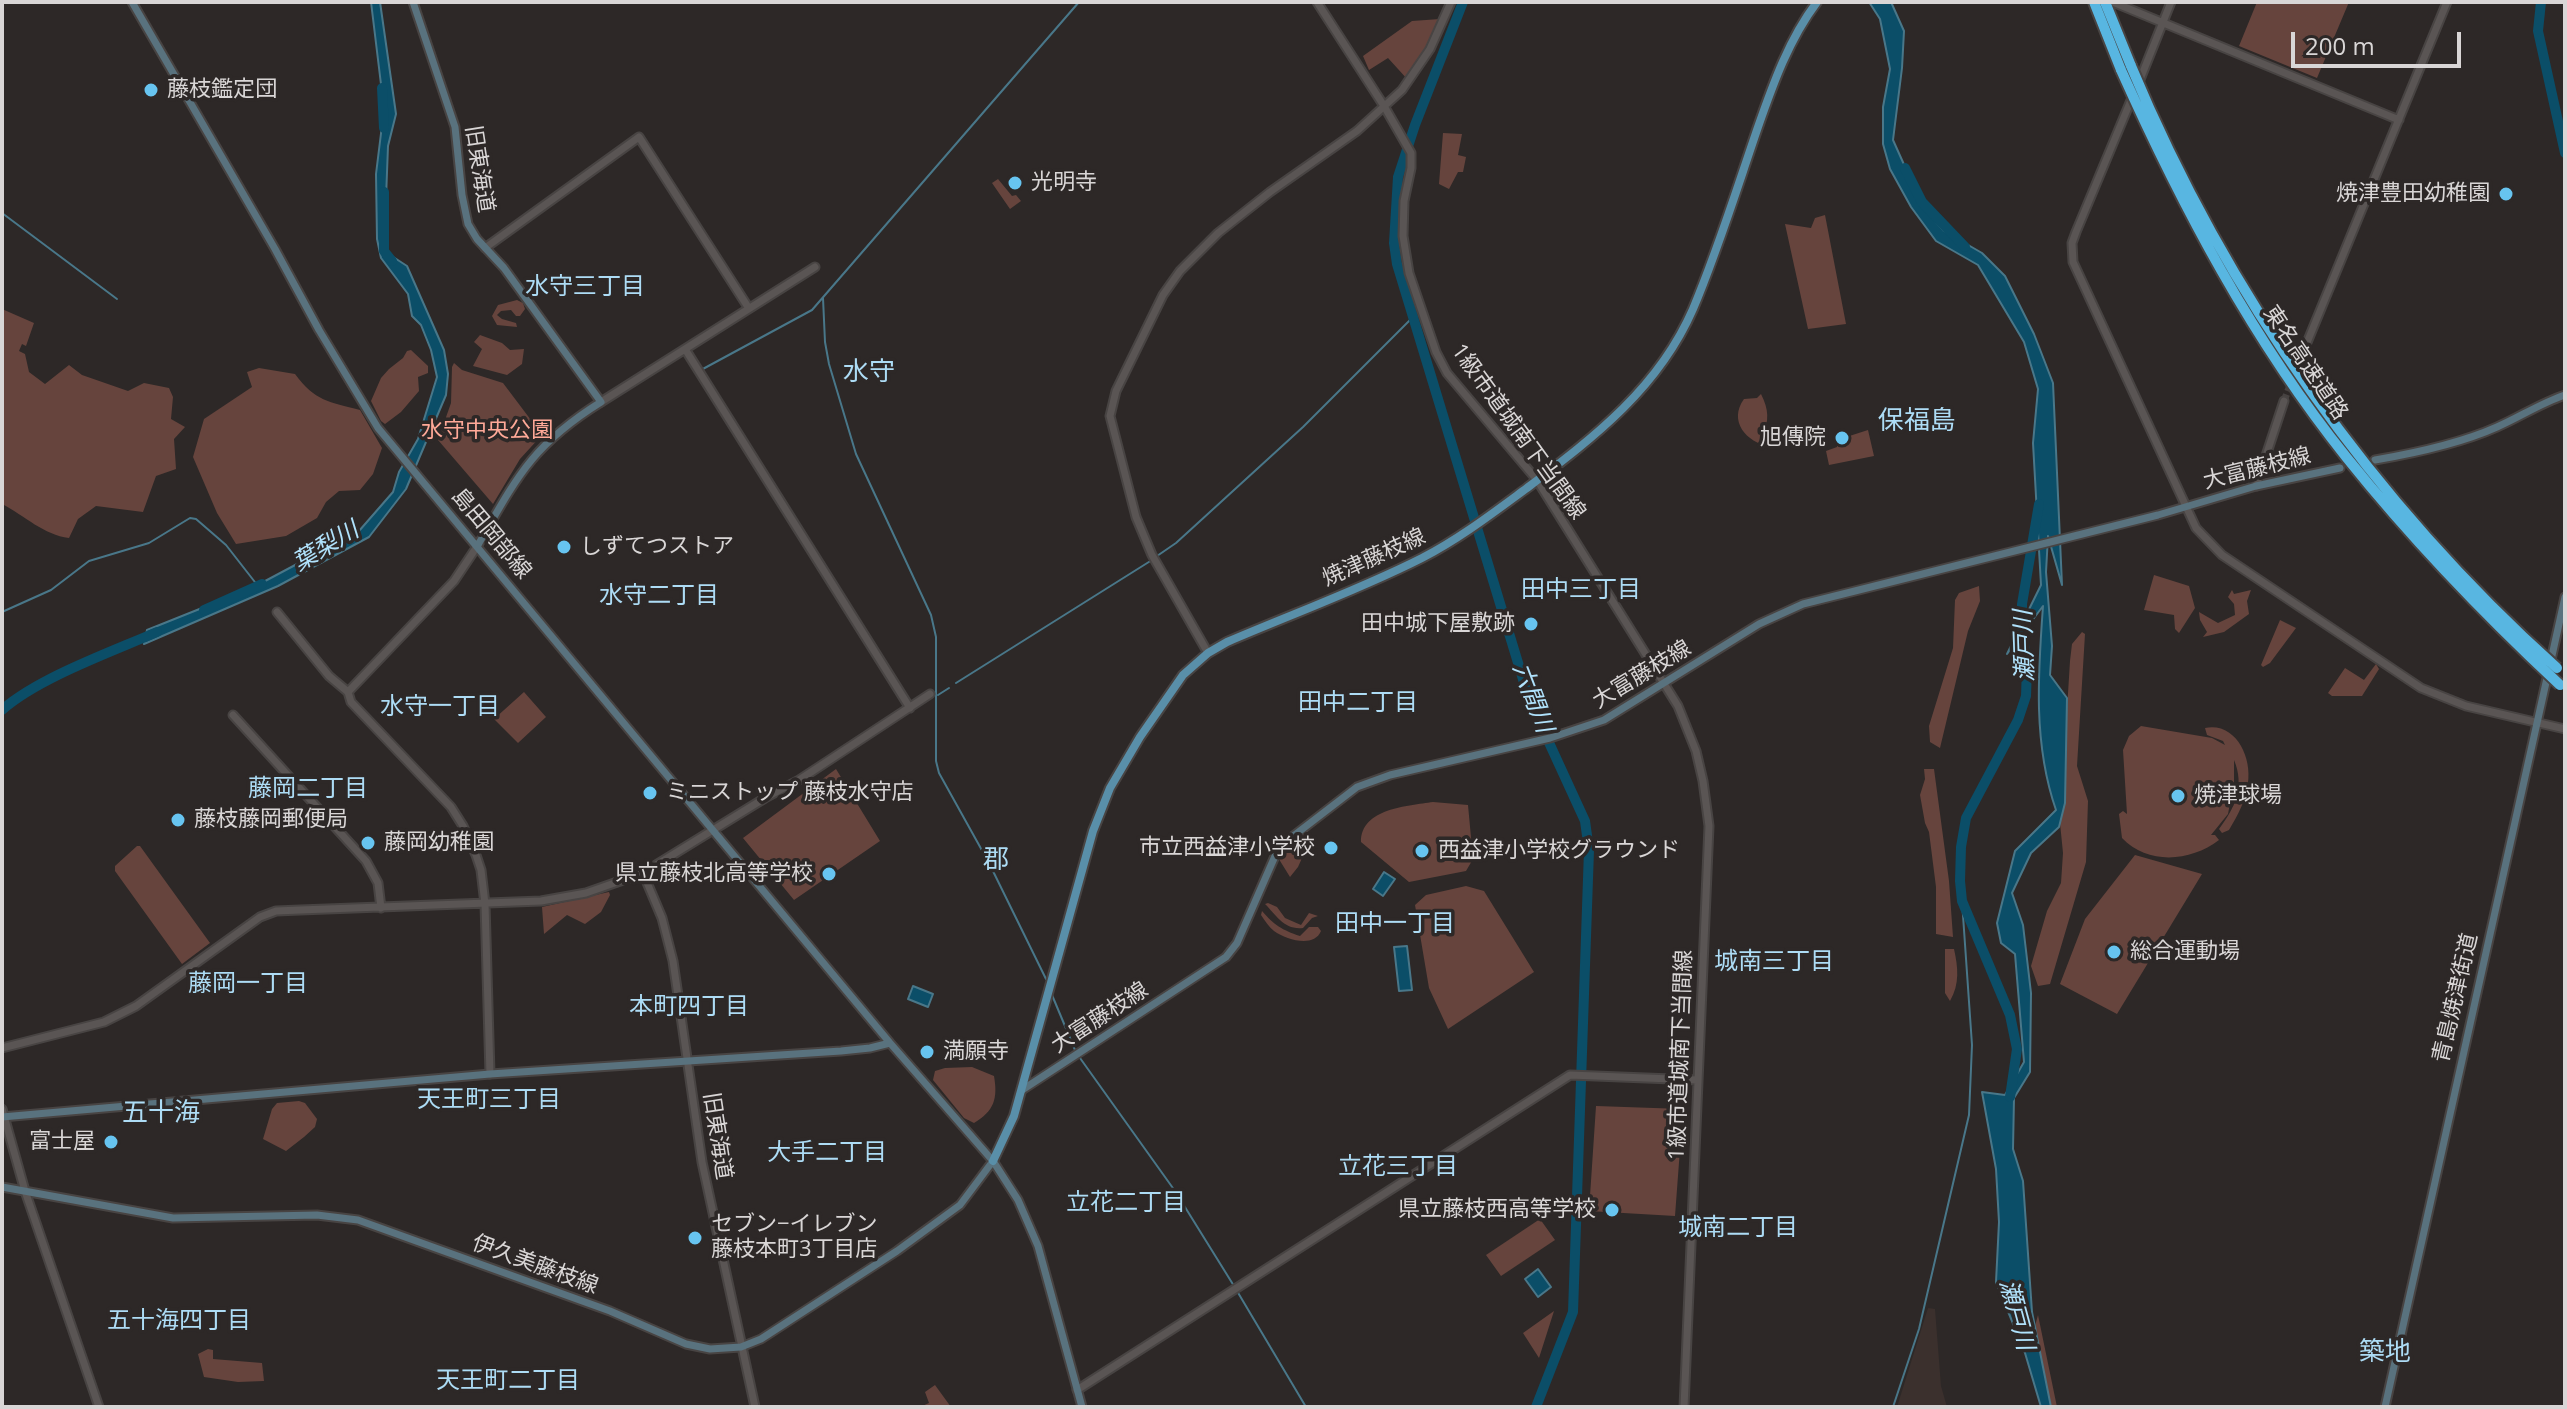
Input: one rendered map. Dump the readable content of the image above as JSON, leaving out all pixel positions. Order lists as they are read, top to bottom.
{
  "streets": {
    "highway": ["東名高速道路"],
    "main road": [
      "旧東海道",
      "大富藤枝線",
      "島田岡部線",
      "焼津藤枝線",
      "青島焼津街道",
      "伊久美藤枝線"
    ],
    "street": ["1級市道城南下当間線"]
  },
  "crossings": [
    ["旧東海道", "伊久美藤枝線"],
    ["1級市道城南下当間線", "大富藤枝線"],
    ["1級市道城南下当間線", "焼津藤枝線"],
    ["大富藤枝線", "焼津藤枝線"],
    ["焼津藤枝線", "伊久美藤枝線"]
  ],
  "districts": [
    "水守三丁目",
    "水守",
    "保福島",
    "田中三丁目",
    "水守二丁目",
    "田中二丁目",
    "水守一丁目",
    "藤岡二丁目",
    "郡",
    "田中一丁目",
    "城南三丁目",
    "藤岡一丁目",
    "本町四丁目",
    "天王町三丁目",
    "五十海",
    "大手二丁目",
    "立花三丁目",
    "立花二丁目",
    "城南二丁目",
    "五十海四丁目",
    "築地",
    "天王町二丁目"
  ],
  "water": ["葉梨川", "瀬戸川", "六間川"],
  "parks": ["水守中央公園"],
  "places": [
    "藤枝鑑定団",
    "光明寺",
    "焼津豊田幼稚園",
    "旭傳院",
    "しずてつストア",
    "田中城下屋敷跡",
    "ミニストップ 藤枝水守店",
    "焼津球場",
    "藤枝藤岡郵便局",
    "藤岡幼稚園",
    "市立西益津小学校",
    "西益津小学校グラウンド",
    "県立藤枝北高等学校",
    "総合運動場",
    "満願寺",
    "富士屋",
    "県立藤枝西高等学校",
    "セブン−イレブン 藤枝本町3丁目店"
  ],
  "scale_bar": "200 m"
}
